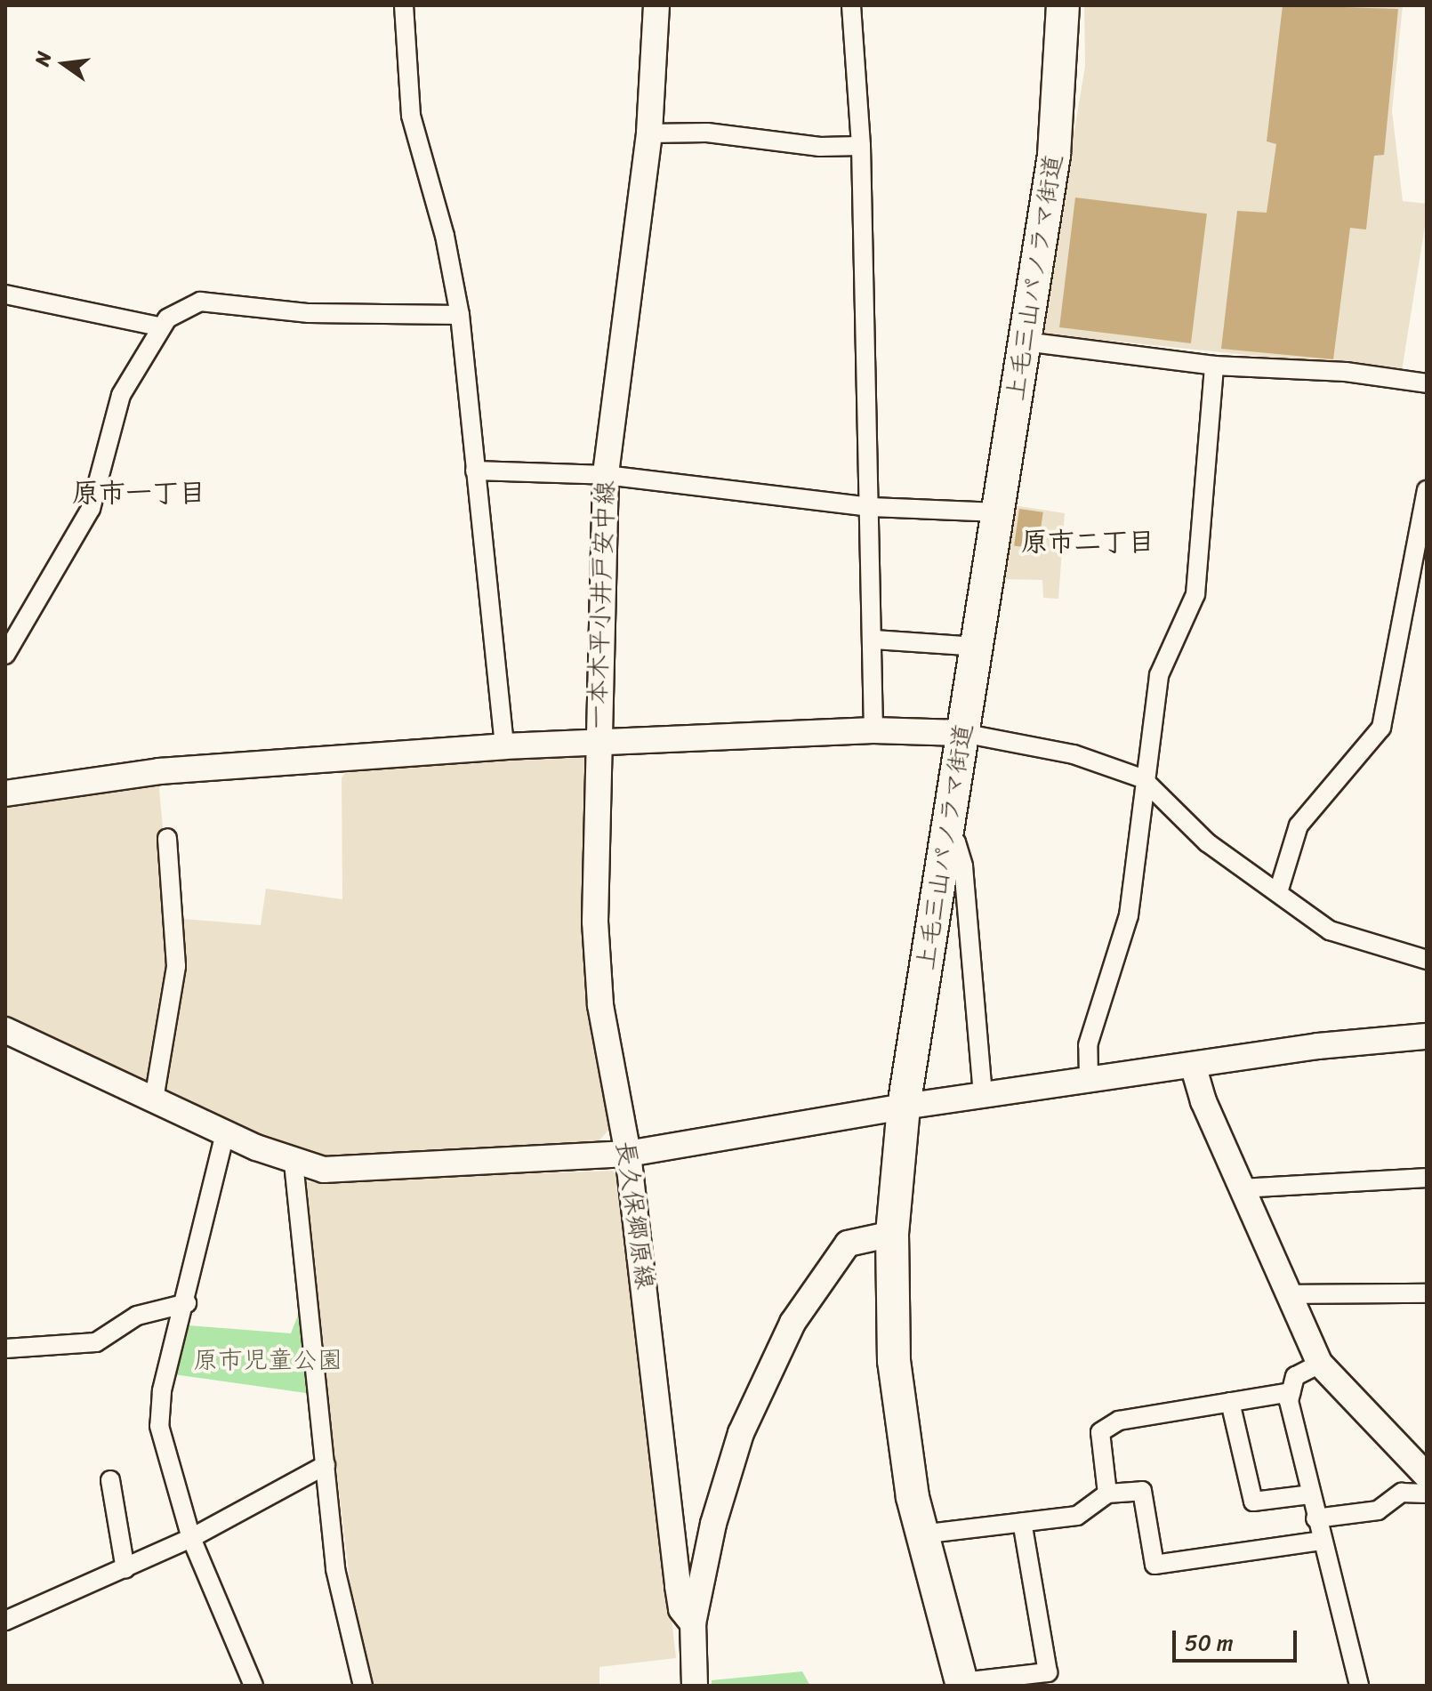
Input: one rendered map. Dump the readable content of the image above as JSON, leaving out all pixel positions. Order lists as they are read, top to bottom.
{
  "streets": {
    "highway": ["上毛三山パノラマ街道"],
    "street": ["一本木平小井戸安中線", "長久保郷原線"]
  },
  "crossings": [
    ["一本木平小井戸安中線", "長久保郷原線"]
  ],
  "districts": ["原市一丁目", "原市二丁目"],
  "parks": ["原市児童公園"],
  "scale_bar": "50 m",
  "north": "left"
}
